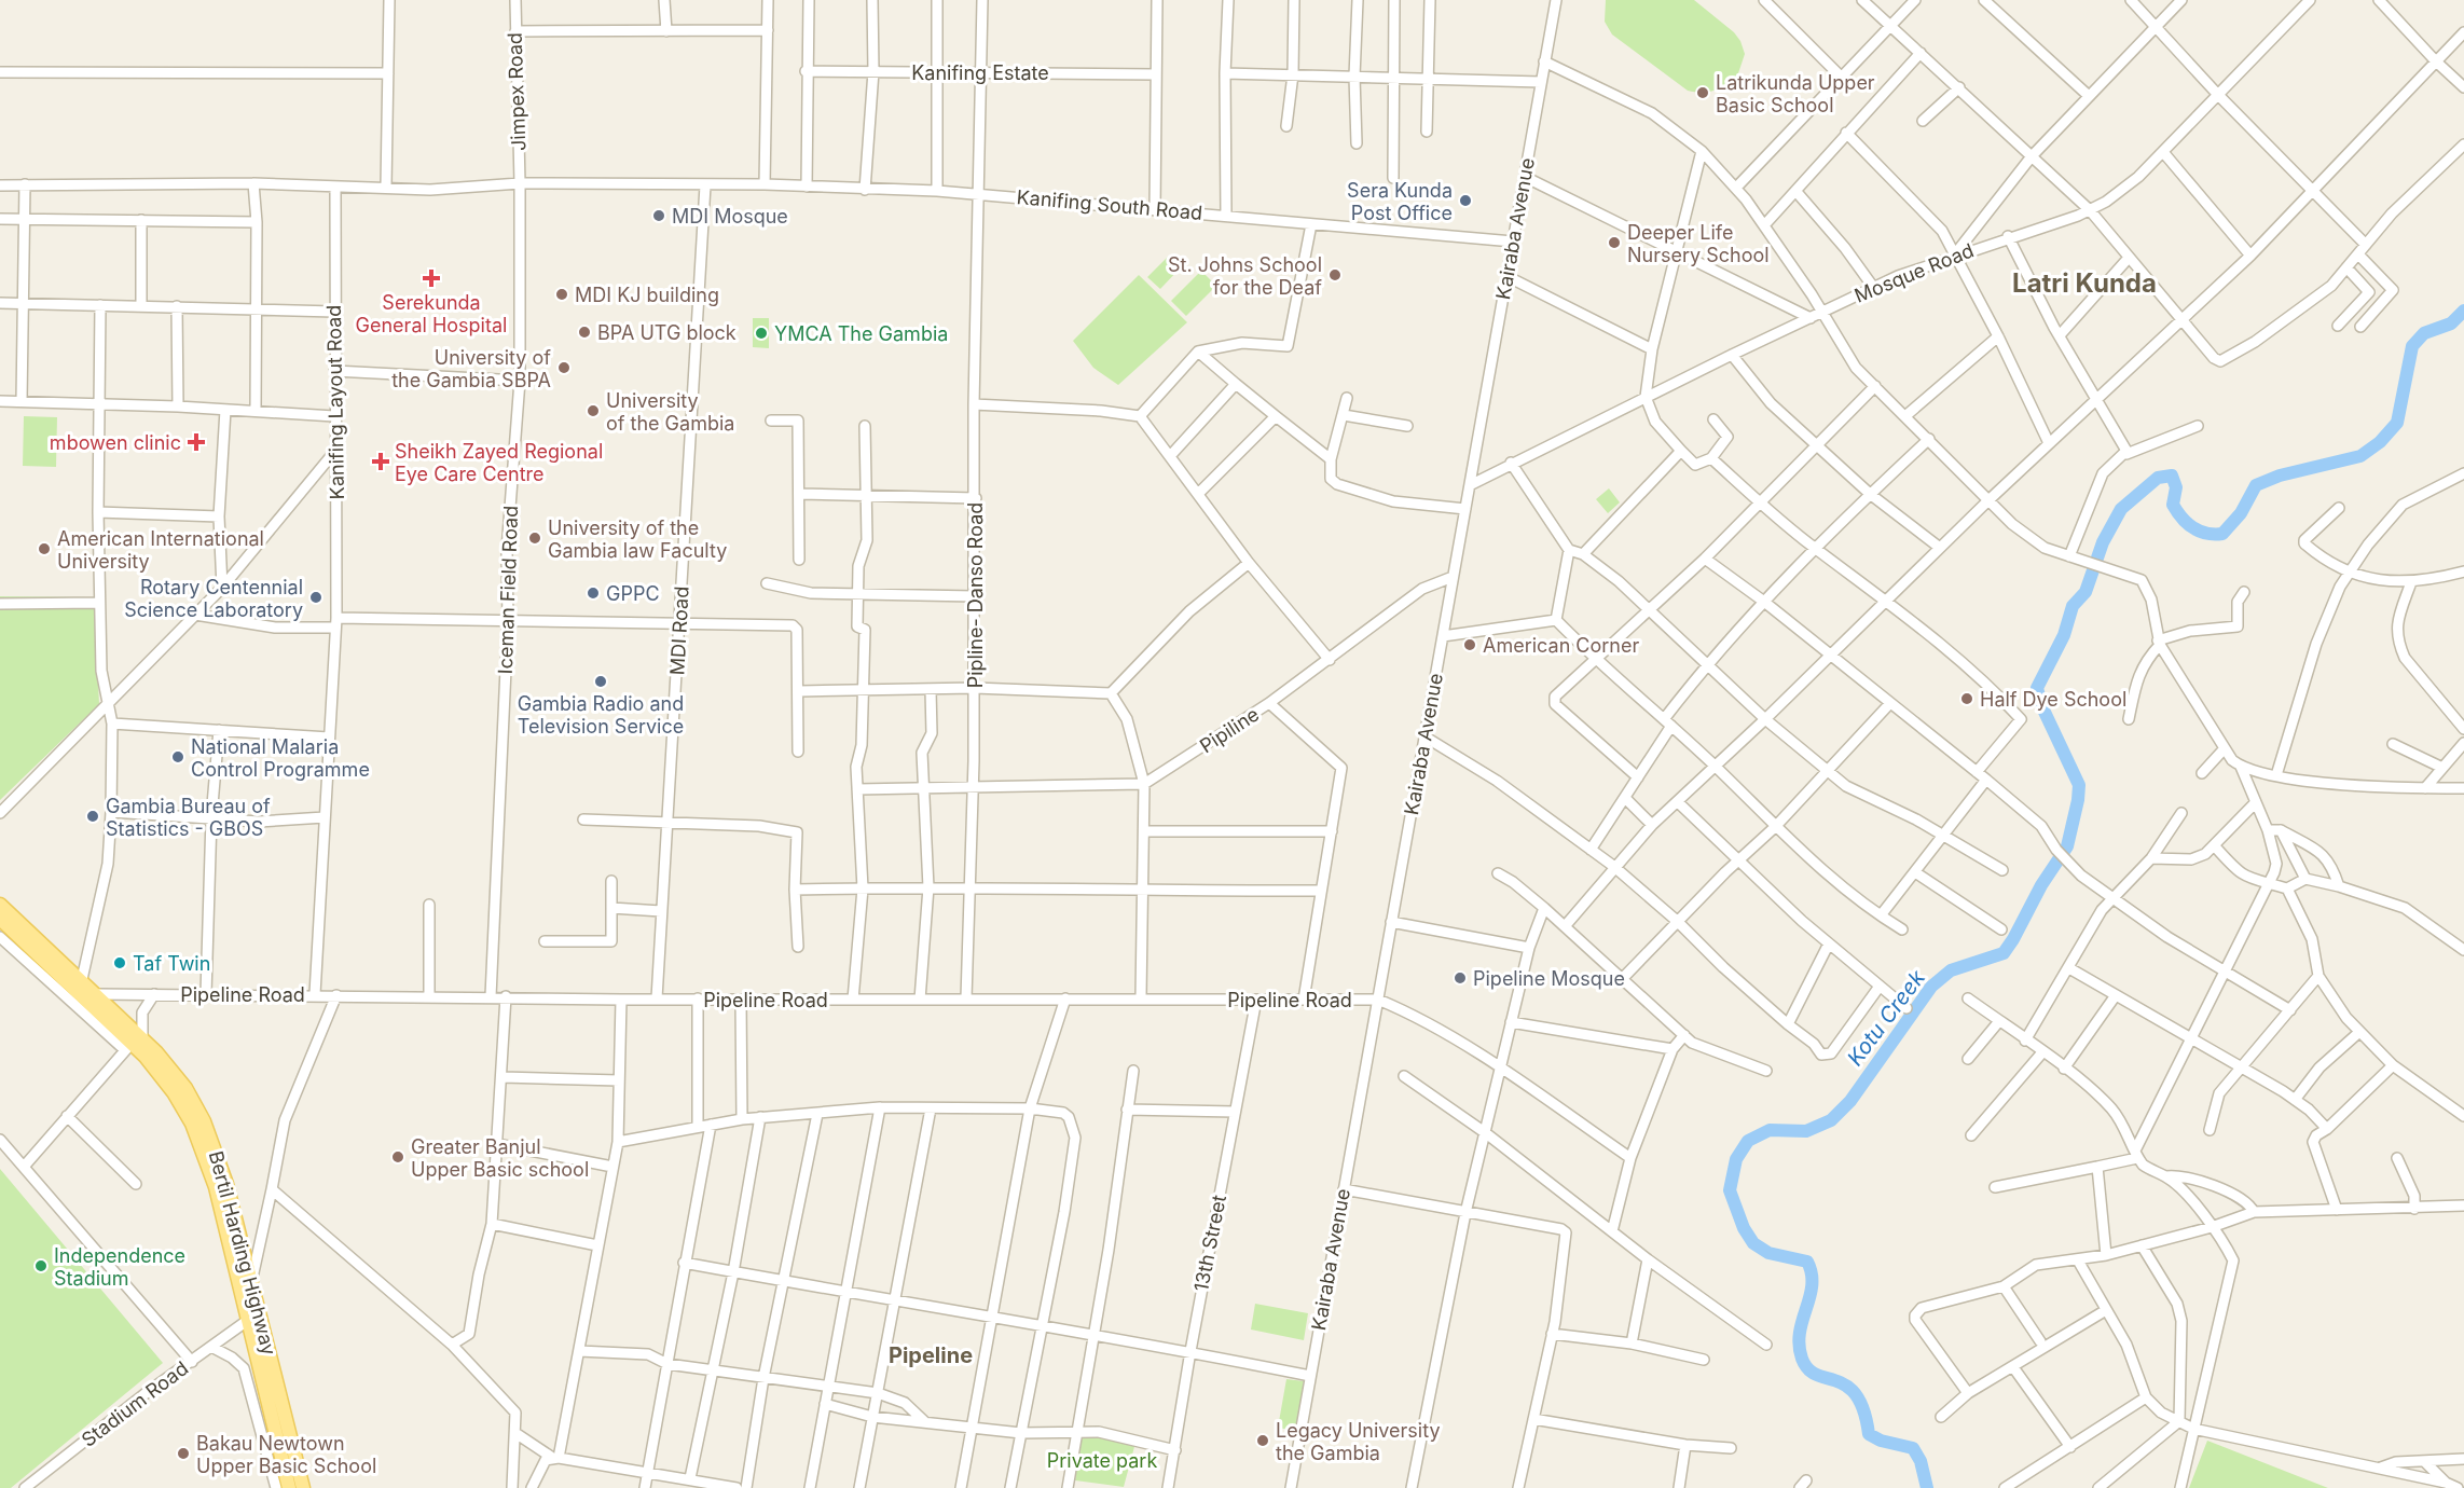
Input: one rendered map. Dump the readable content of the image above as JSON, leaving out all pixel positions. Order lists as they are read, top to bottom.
{
  "streets": {
    "main road": ["Bertil Harding Highway"],
    "street": [
      "Kanifing Estate",
      "Jimpex Road",
      "Kanifing South Road",
      "Kairaba Avenue",
      "Mosque Road",
      "Kanifing Layout Road",
      "Iceman Field Road",
      "Pipline- Danso Road",
      "MDI Road",
      "Pipiline",
      "Pipeline Road",
      "13th Street",
      "Stadium Road"
    ]
  },
  "crossings": [
    ["Kanifing Estate", "Pipline- Danso Road"],
    ["Jimpex Road", "Kanifing South Road"],
    ["Jimpex Road", "Iceman Field Road"],
    ["Kanifing South Road", "Kairaba Avenue"],
    ["Kanifing South Road", "Kanifing Layout Road"],
    ["Kanifing South Road", "Iceman Field Road"],
    ["Kanifing South Road", "Pipline- Danso Road"],
    ["Kanifing South Road", "MDI Road"],
    ["Kairaba Avenue", "Mosque Road"],
    ["Kairaba Avenue", "Pipiline"],
    ["Kairaba Avenue", "Pipeline Road"],
    ["Kanifing Layout Road", "Pipeline Road"],
    ["Iceman Field Road", "Pipeline Road"],
    ["Pipline- Danso Road", "Pipeline Road"],
    ["MDI Road", "Pipeline Road"],
    ["Pipeline Road", "13th Street"],
    ["Pipeline Road", "Bertil Harding Highway"],
    ["Bertil Harding Highway", "Stadium Road"]
  ],
  "districts": ["Latri Kunda", "Pipeline"],
  "water": ["Kotu Creek"],
  "parks": ["Private park"],
  "places": {
    "other": [
      "Latrikunda Upper Basic School",
      "Sera Kunda Post Office",
      "MDI Mosque",
      "Deeper Life Nursery School",
      "St. Johns School for the Deaf",
      "MDI KJ building",
      "BPA UTG block",
      "YMCA The Gambia",
      "University of the Gambia SBPA",
      "University of the Gambia",
      "University of the Gambia law Faculty",
      "American International University",
      "GPPC",
      "Rotary Centennial Science Laboratory",
      "American Corner",
      "Gambia Radio and Television Service",
      "Half Dye School",
      "National Malaria Control Programme",
      "Gambia Bureau of Statistics - GBOS",
      "Taf Twin",
      "Pipeline Mosque",
      "Greater Banjul Upper Basic school",
      "Independence Stadium",
      "Legacy University the Gambia",
      "Bakau Newtown Upper Basic School"
    ],
    "health": ["Serekunda General Hospital", "mbowen clinic", "Sheikh Zayed Regional Eye Care Centre"]
  }
}
